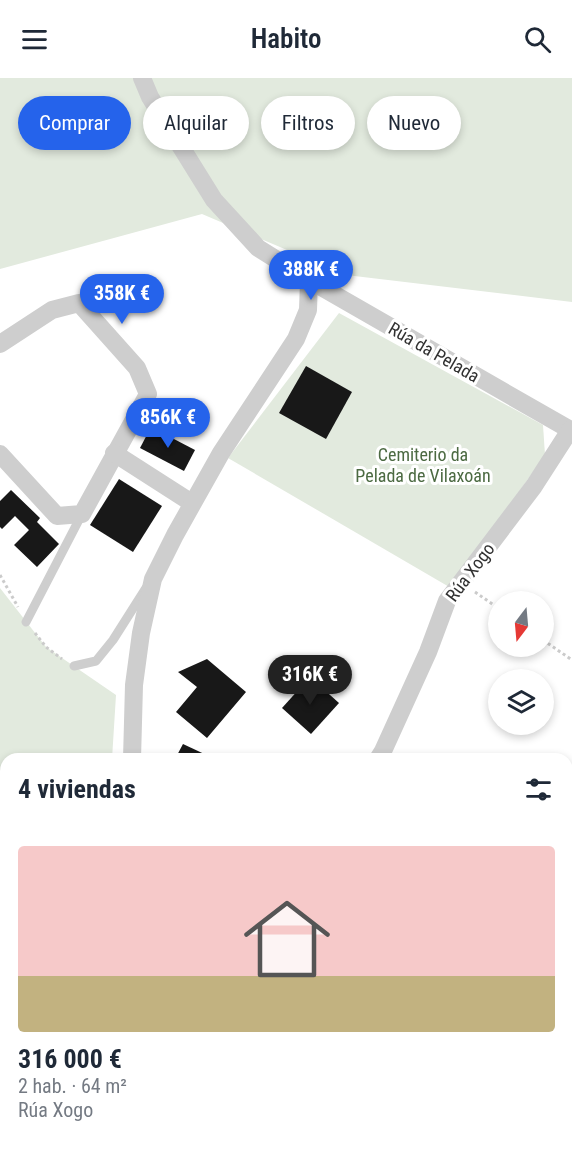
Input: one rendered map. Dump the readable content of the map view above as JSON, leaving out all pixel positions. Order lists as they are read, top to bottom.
{
  "streets": {
    "street": ["Rúa da Pelada", "Rúa Xogo"]
  },
  "crossings": [
    ["Rúa da Pelada", "Rúa Xogo"]
  ],
  "parks": ["Cemiterio da Pelada de Vilaxoán"],
  "north": "bottom",
  "page": {
    "header": "Habito",
    "chip": [
      "Comprar",
      "Alquilar",
      "Filtros",
      "Nuevo"
    ],
    "price": [
      "388K €",
      "358K €",
      "856K €",
      "316K €"
    ],
    "heading": "4 viviendas",
    "list": [
      {
        "name": "316 000 €",
        "note": "2 hab. · 64 m² · Rúa Xogo"
      }
    ]
  }
}
